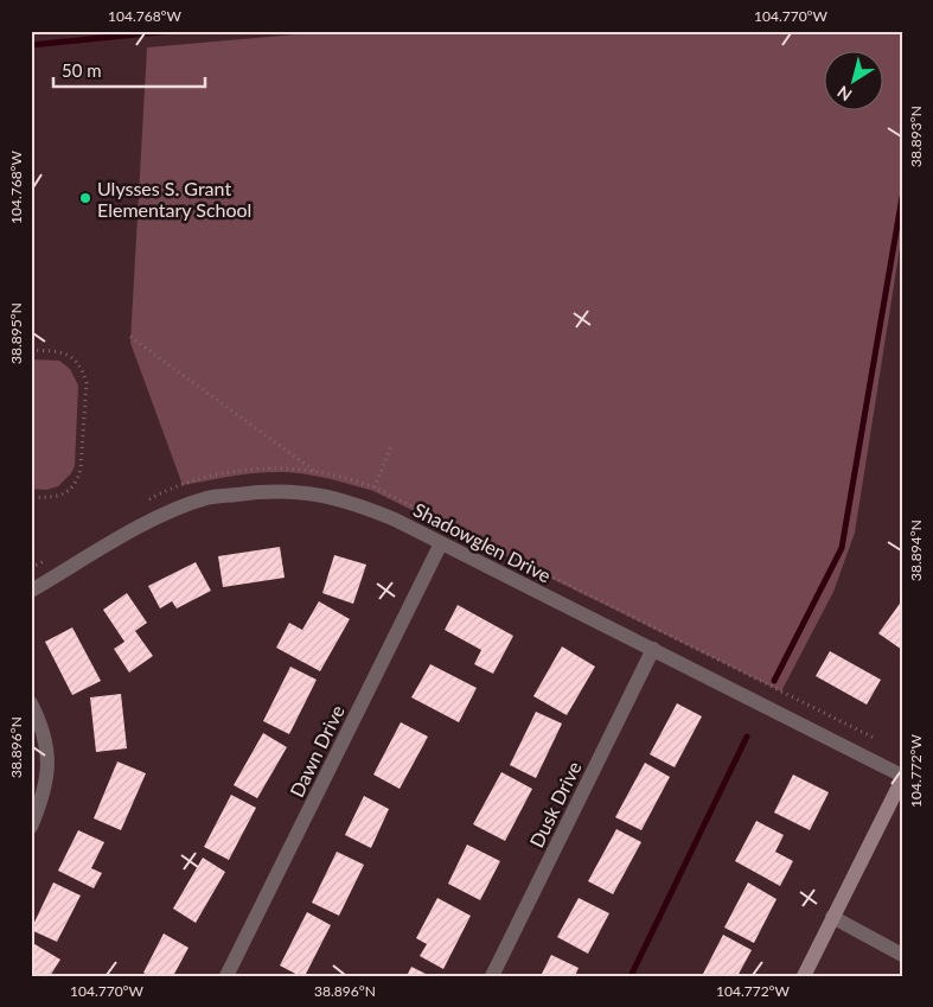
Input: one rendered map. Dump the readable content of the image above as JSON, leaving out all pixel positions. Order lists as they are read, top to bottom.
{
  "streets": {
    "street": ["Shadowglen Drive", "Dawn Drive", "Dusk Drive"]
  },
  "crossings": [
    ["Shadowglen Drive", "Dawn Drive"],
    ["Shadowglen Drive", "Dusk Drive"]
  ],
  "places": ["Ulysses S. Grant Elementary School"],
  "scale_bar": "50 m",
  "north": "bottom left",
  "coordinates": [
    "104.768°W",
    "104.770°W",
    "38.893°N",
    "38.895°N",
    "38.894°N",
    "38.896°N",
    "104.772°W"
  ]
}
